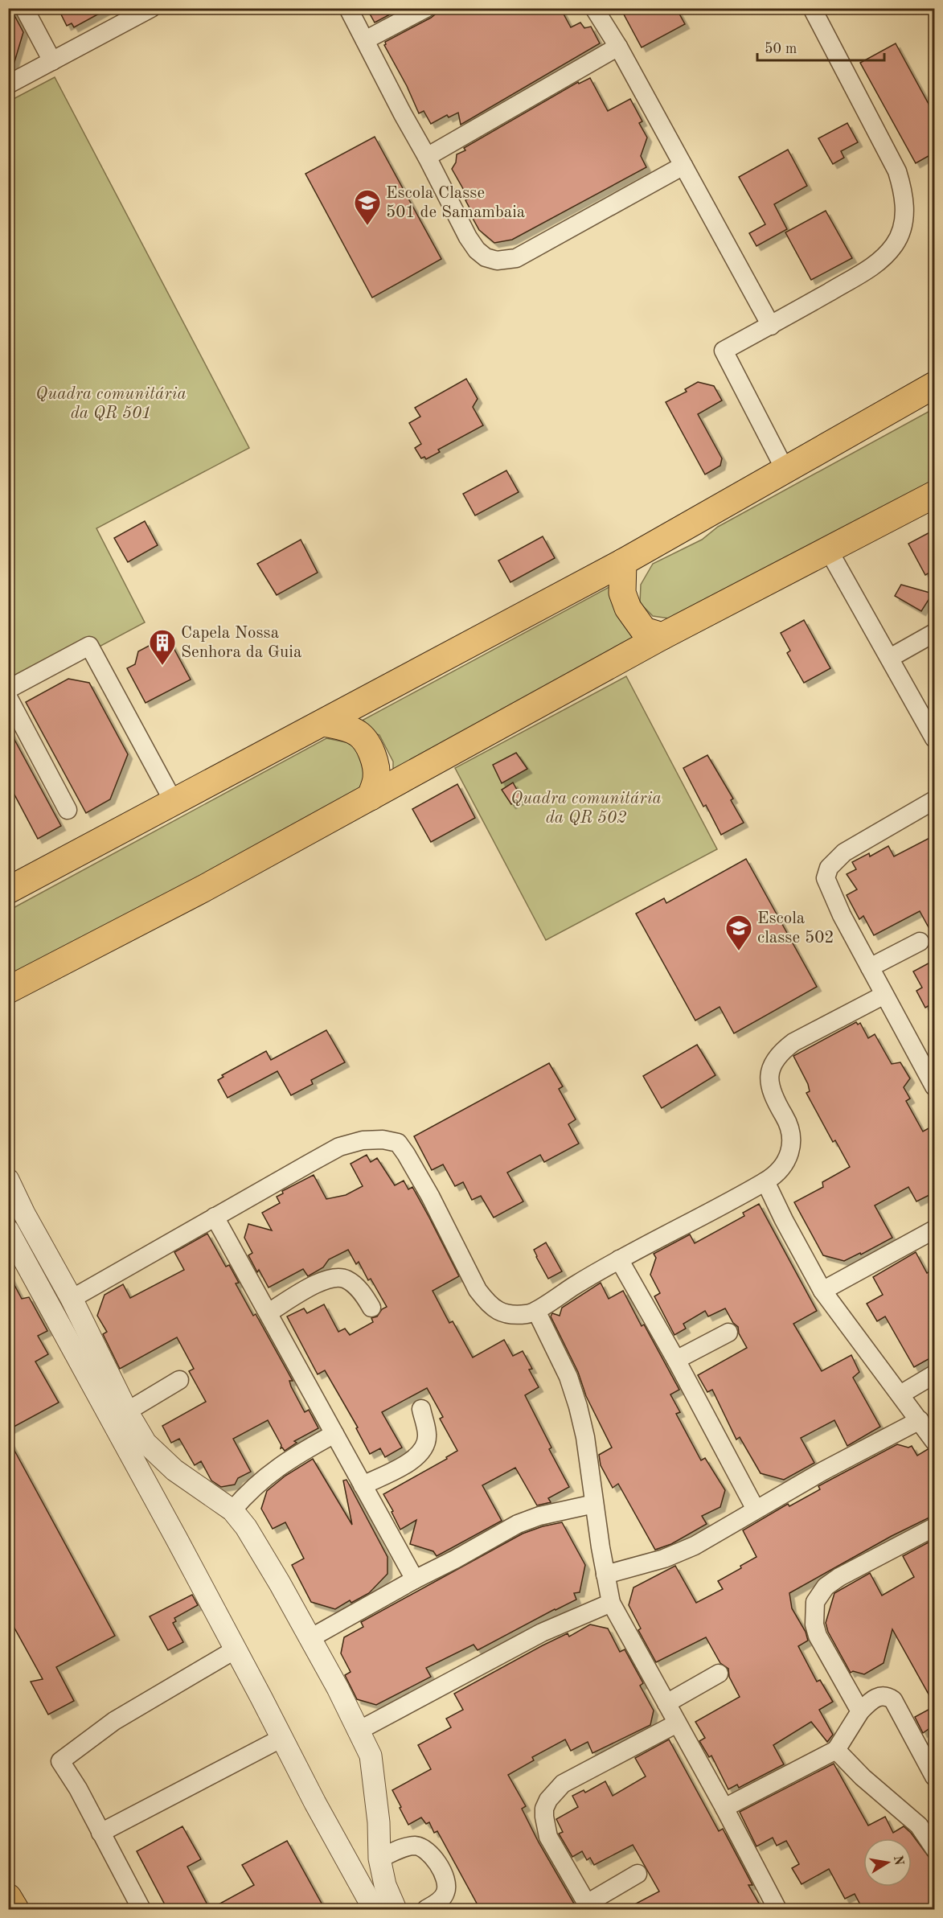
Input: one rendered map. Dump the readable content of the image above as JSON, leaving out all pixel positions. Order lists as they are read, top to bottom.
{
  "parks": ["Quadra comunitária da QR 501", "Quadra comunitária da QR 502"],
  "places": {
    "school or university": ["Escola Classe 501 de Samambaia", "Escola classe 502"],
    "building": ["Capela Nossa Senhora da Guia"]
  },
  "scale_bar": "50 m",
  "north": "right"
}
